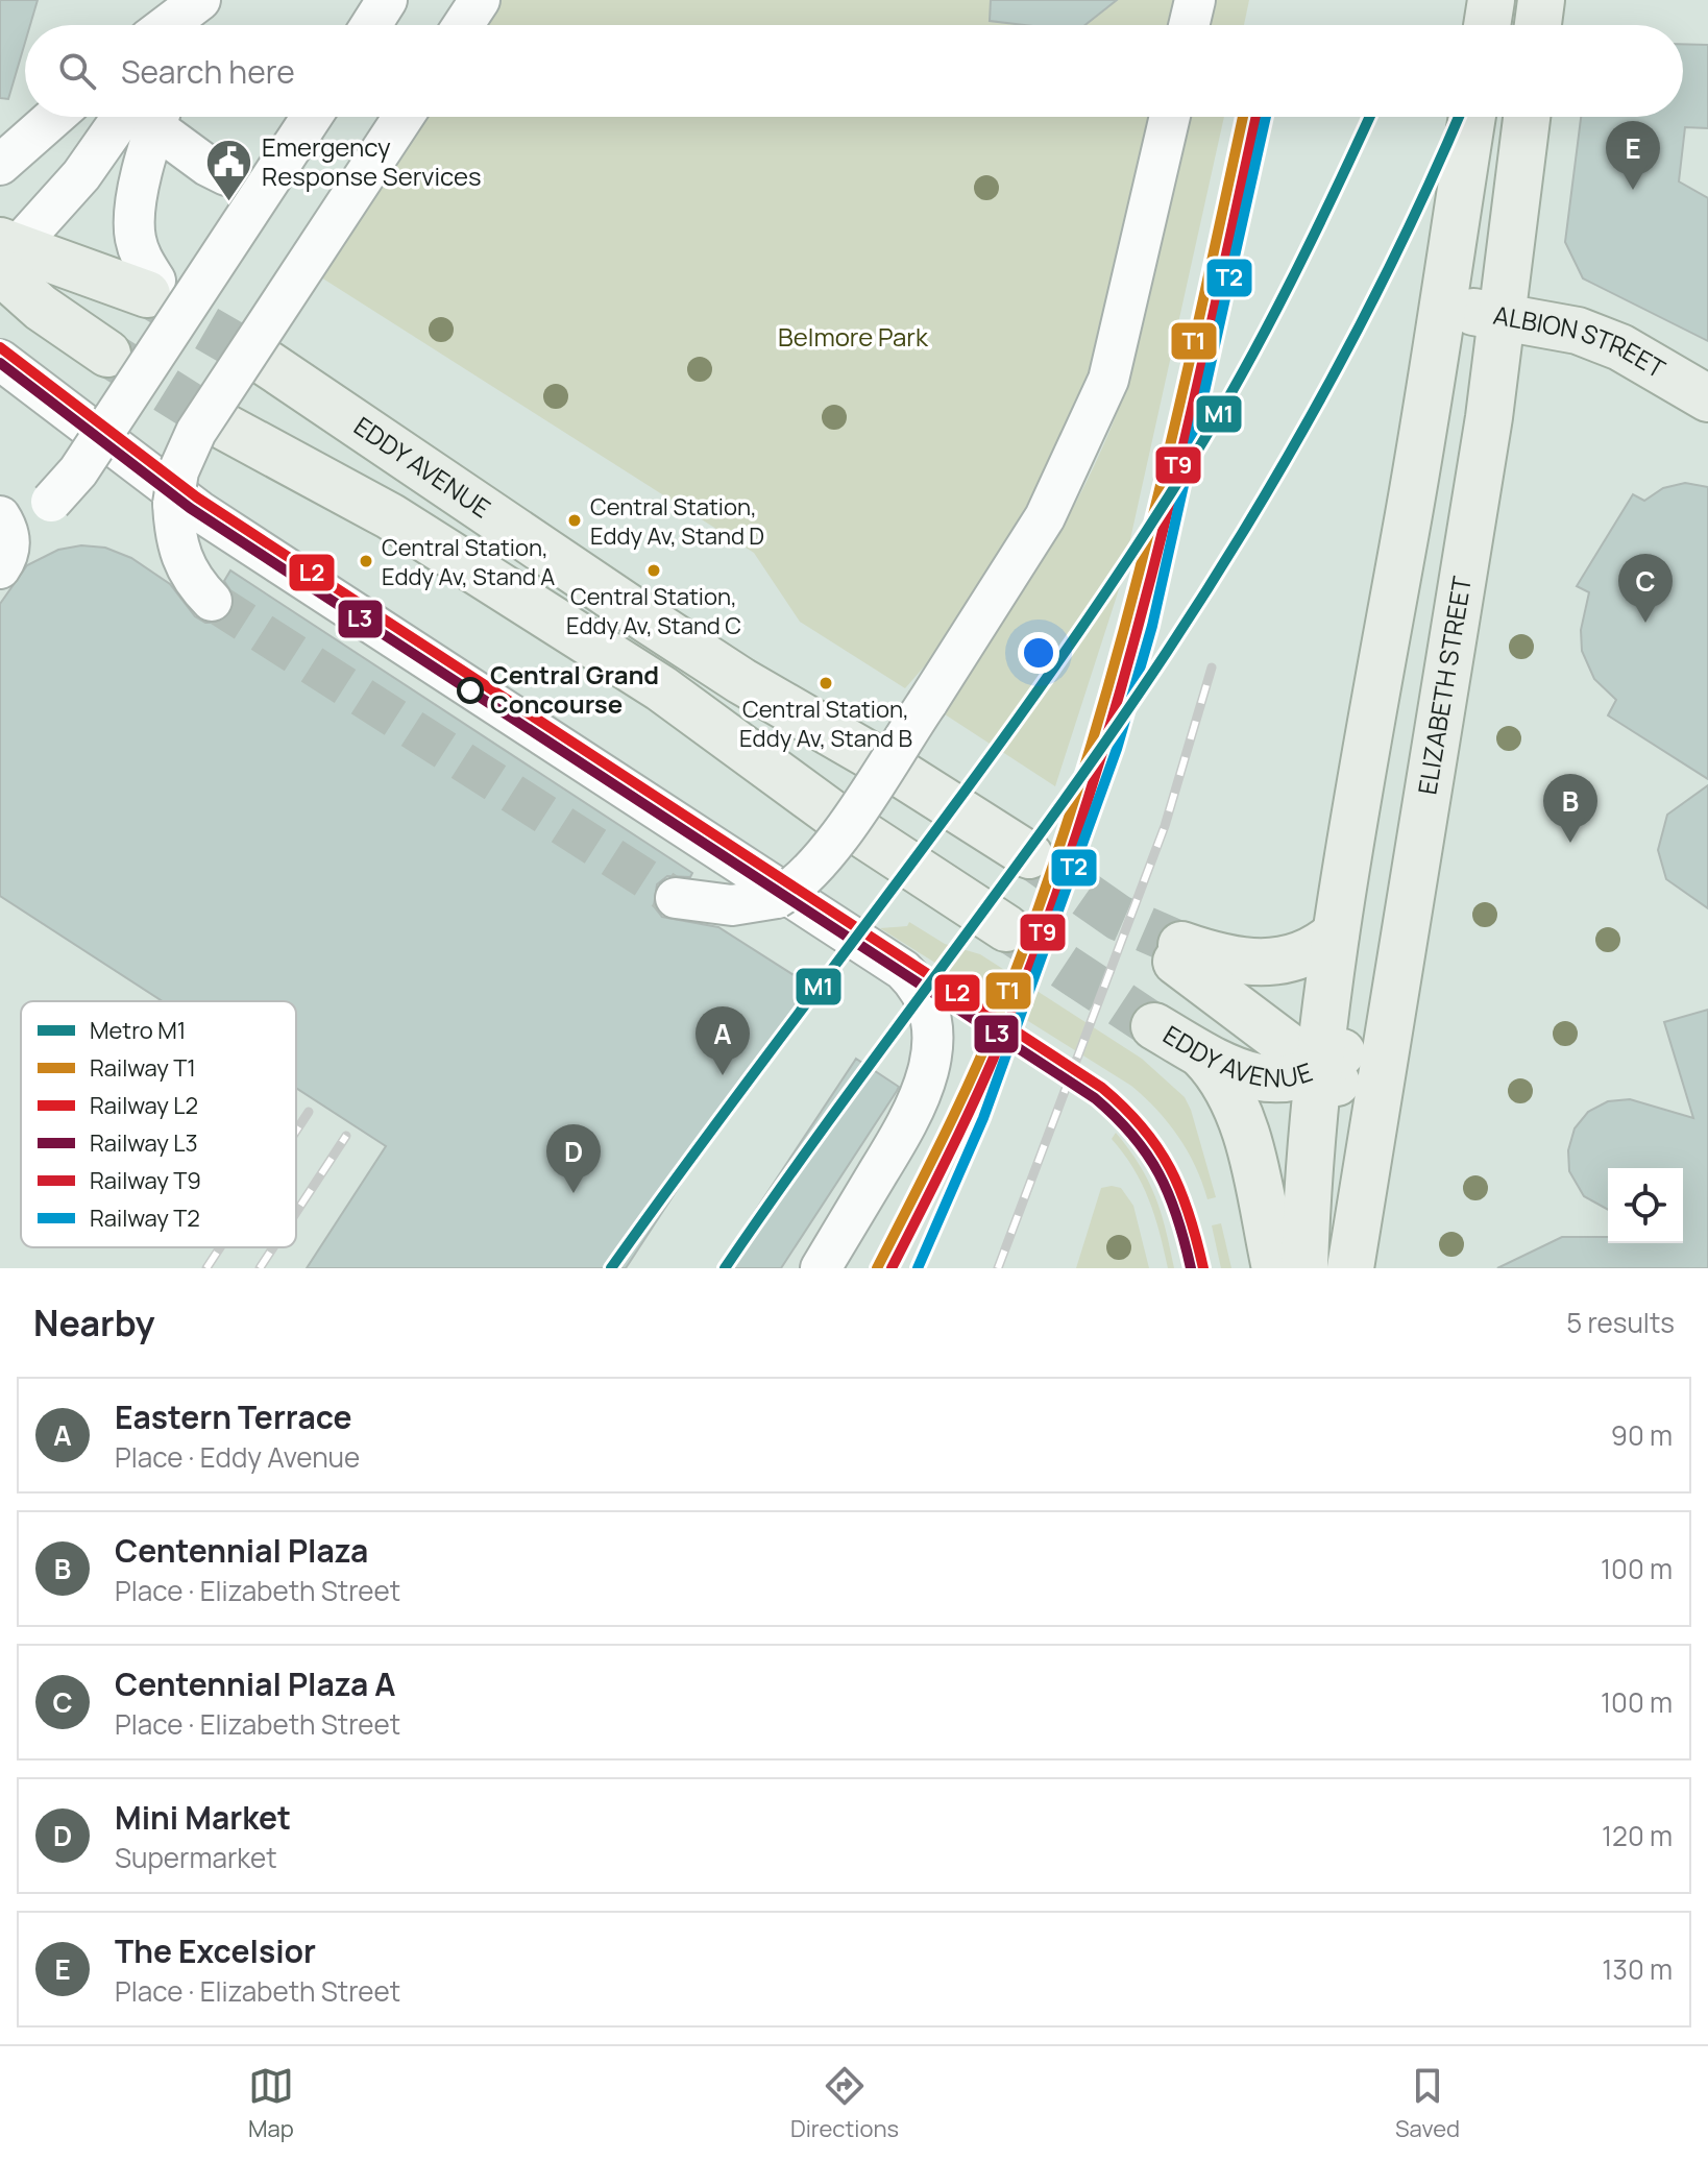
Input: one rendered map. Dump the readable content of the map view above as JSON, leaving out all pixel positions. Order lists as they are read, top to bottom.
{
  "streets": {
    "main road": ["ALBION STREET", "EDDY AVENUE", "ELIZABETH STREET"]
  },
  "crossings": [
    ["ALBION STREET", "ELIZABETH STREET"],
    ["EDDY AVENUE", "ELIZABETH STREET"]
  ],
  "parks": ["Belmore Park"],
  "places": {
    "public building": ["Emergency Response Services"],
    "other": [
      "Central Station, Eddy Av, Stand D",
      "Central Station, Eddy Av, Stand A",
      "Central Station, Eddy Av, Stand C",
      "Central Station, Eddy Av, Stand B",
      "Central Grand Concourse"
    ]
  },
  "lines": [
    "metro line M1",
    "rail line T1",
    "rail line T9",
    "rail line T2",
    "rail line L2",
    "rail line L3"
  ],
  "legend": [
    "Metro M1",
    "Railway T1",
    "Railway L2",
    "Railway L3",
    "Railway T9",
    "Railway T2"
  ],
  "page": {
    "search": "Search here",
    "pins": [
      "E",
      "C",
      "B",
      "A",
      "D"
    ],
    "heading": ["Nearby", "5 results"],
    "list": [
      {
        "mark": "A",
        "name": "Eastern Terrace",
        "note": "Place · Eddy Avenue",
        "value": "90 m"
      },
      {
        "mark": "B",
        "name": "Centennial Plaza",
        "note": "Place · Elizabeth Street",
        "value": "100 m"
      },
      {
        "mark": "C",
        "name": "Centennial Plaza A",
        "note": "Place · Elizabeth Street",
        "value": "100 m"
      },
      {
        "mark": "D",
        "name": "Mini Market",
        "note": "Supermarket",
        "value": "120 m"
      },
      {
        "mark": "E",
        "name": "The Excelsior",
        "note": "Place · Elizabeth Street",
        "value": "130 m"
      }
    ],
    "nav": ["Map", "Directions", "Saved"]
  }
}
